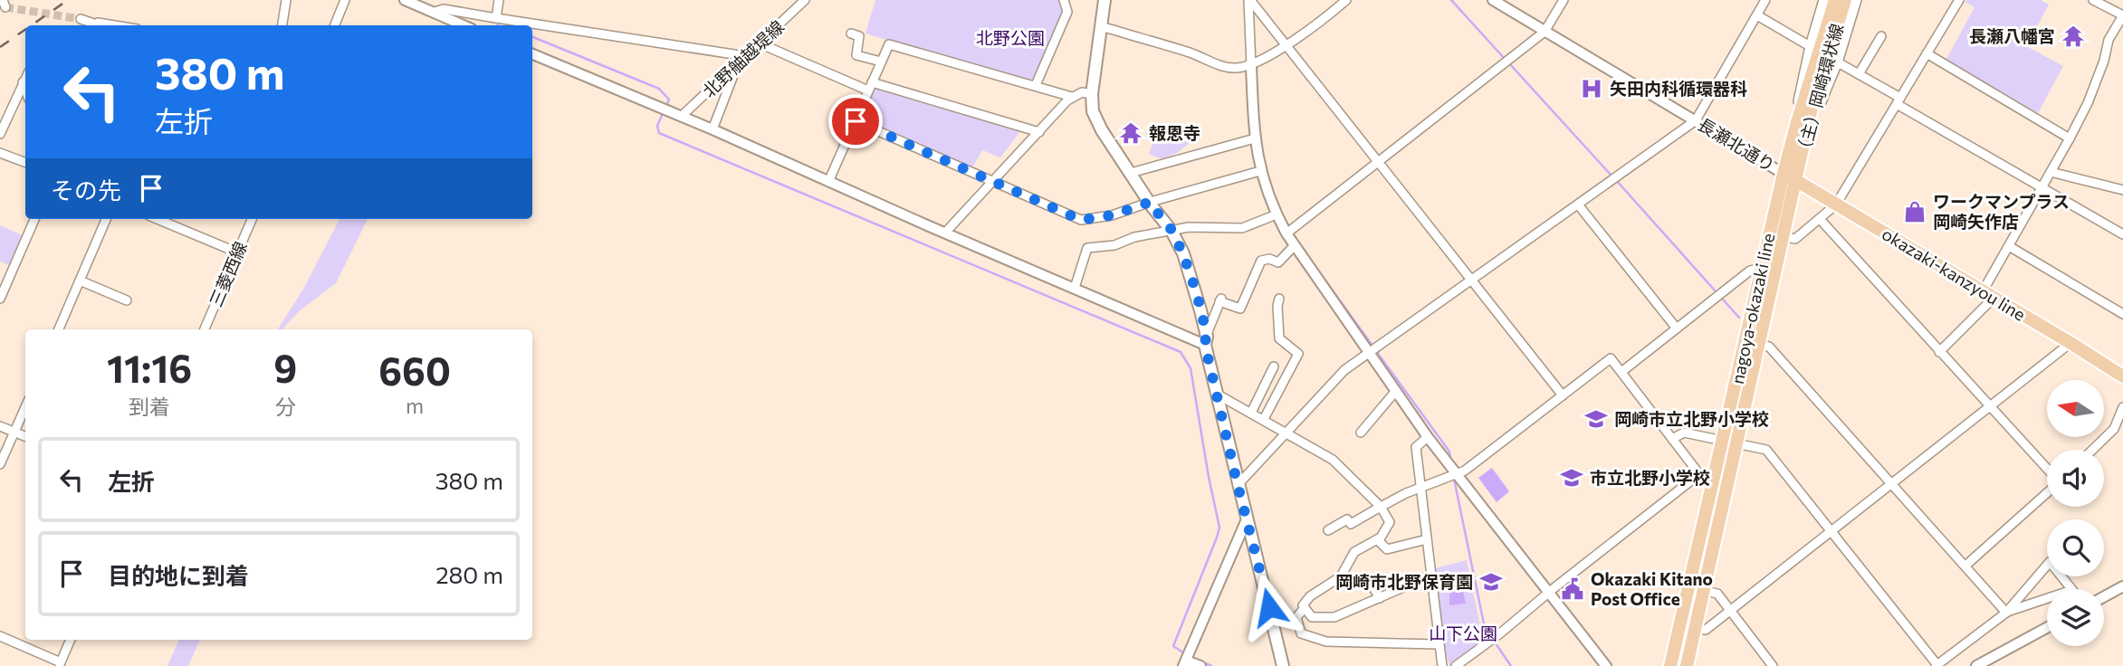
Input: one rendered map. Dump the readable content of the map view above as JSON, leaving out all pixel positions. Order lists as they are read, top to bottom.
{
  "streets": {
    "main road": ["（主）岡崎環状線", "okazaki-kanzyou line", "nagoya-okazaki line"],
    "street": ["北野舳越堤線", "長瀬北通り", "三菱西線"]
  },
  "crossings": [
    ["（主）岡崎環状線", "長瀬北通り"],
    ["（主）岡崎環状線", "okazaki-kanzyou line"],
    ["（主）岡崎環状線", "nagoya-okazaki line"],
    ["長瀬北通り", "okazaki-kanzyou line"],
    ["長瀬北通り", "nagoya-okazaki line"],
    ["okazaki-kanzyou line", "nagoya-okazaki line"]
  ],
  "parks": ["北野公園", "山下公園"],
  "places": {
    "temple": ["長瀬八幡宮", "報恩寺"],
    "hospital": ["矢田内科循環器科"],
    "shop": ["ワークマンプラス 岡崎矢作店"],
    "school or university": ["岡崎市立北野小学校", "市立北野小学校", "岡崎市北野保育園"],
    "public building": ["Okazaki Kitano Post Office"]
  },
  "north": "left",
  "page": {
    "turn": ["380 m", "左折"],
    "then": "その先",
    "eta": [
      "11:16",
      "到着",
      "9",
      "分",
      "660",
      "m"
    ],
    "list": [
      {
        "name": "左折",
        "value": "380 m"
      },
      {
        "name": "目的地に到着",
        "value": "280 m"
      }
    ]
  }
}
